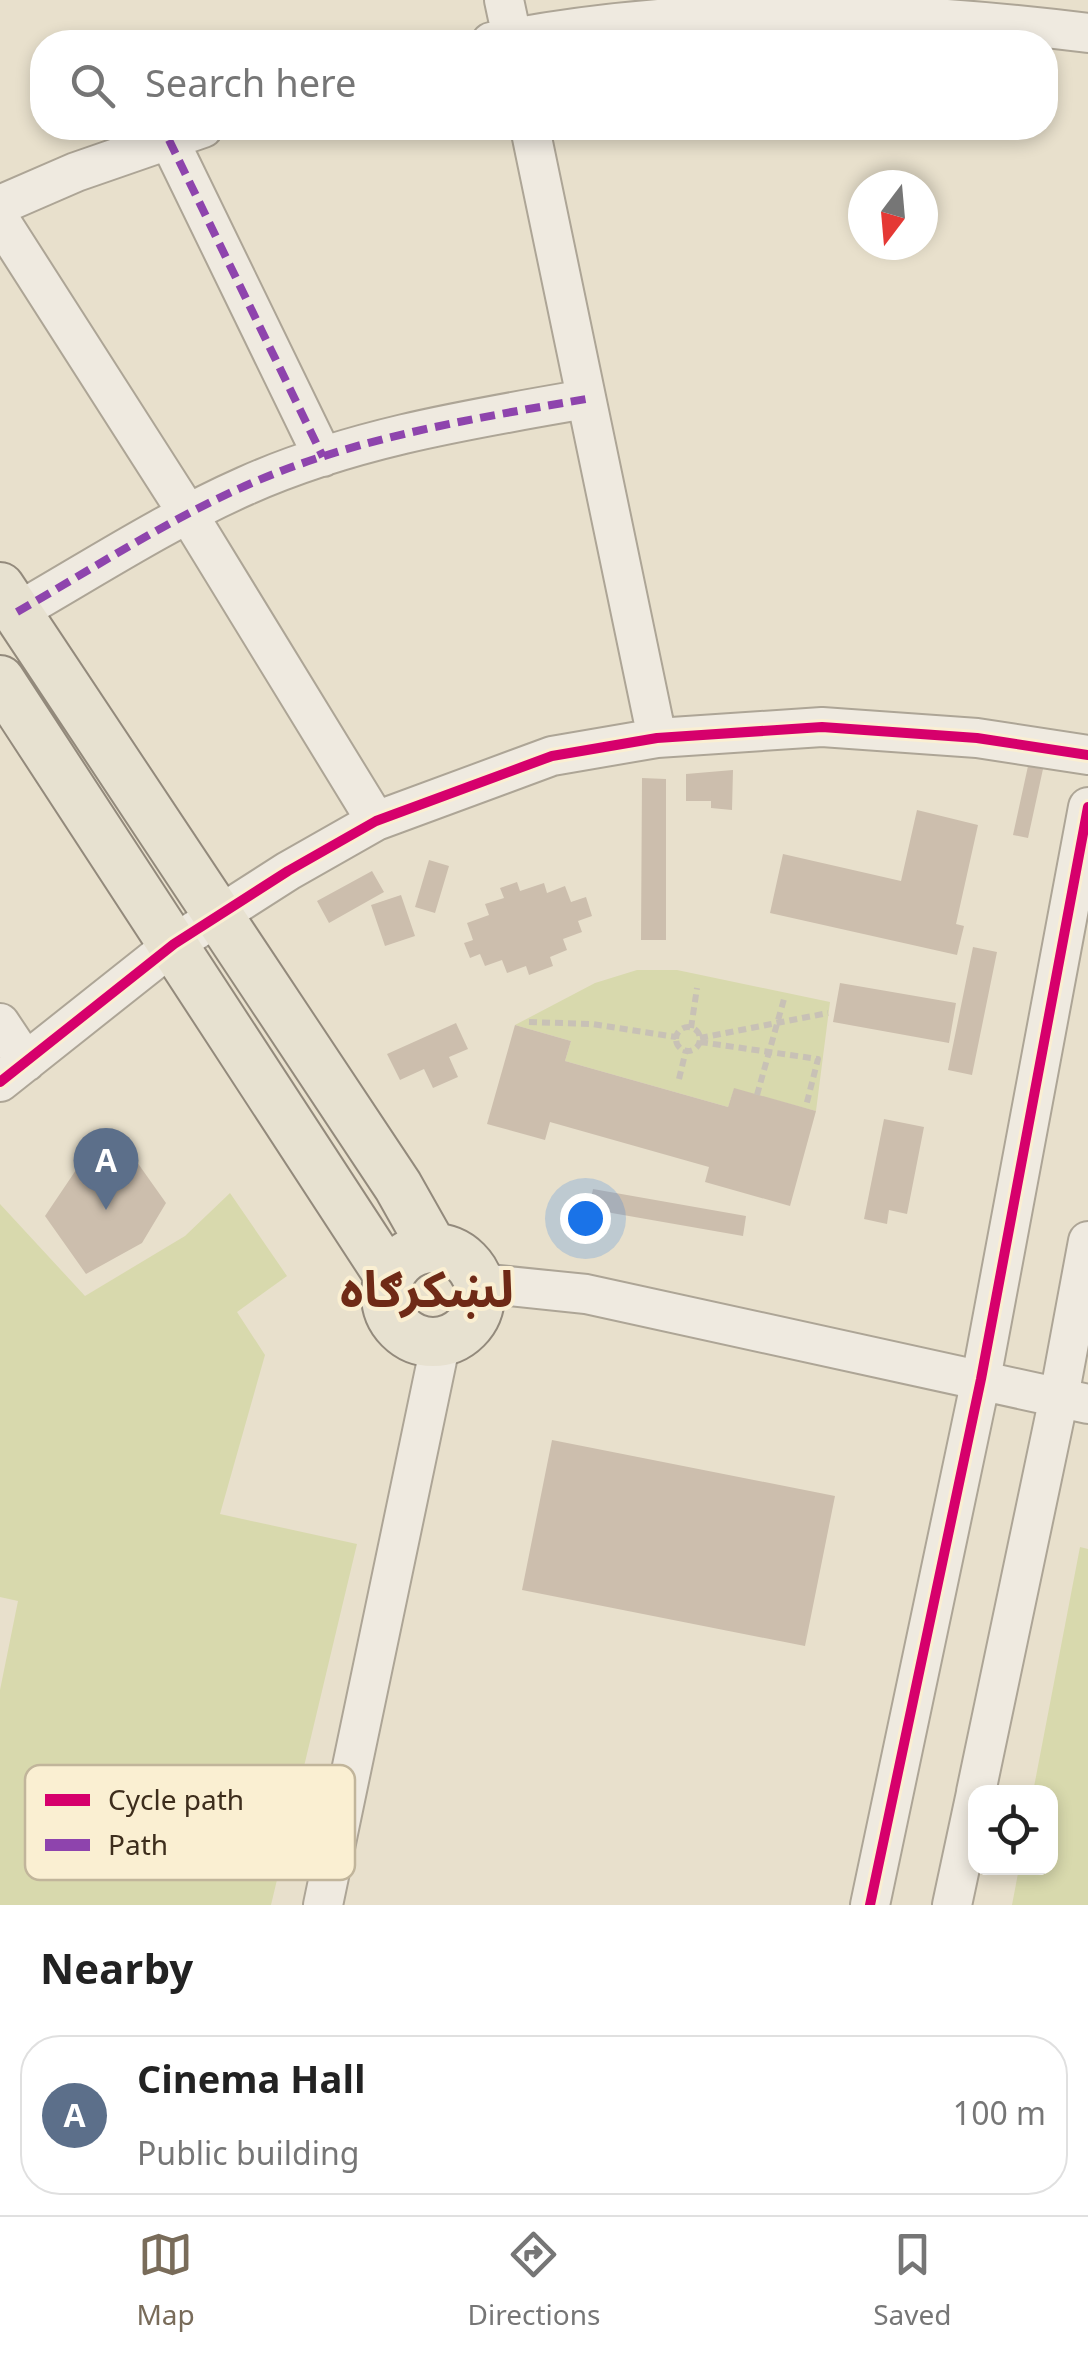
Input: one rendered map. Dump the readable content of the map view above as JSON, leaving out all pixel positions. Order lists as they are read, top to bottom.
{
  "districts": ["لښکرګاه"],
  "legend": ["Cycle path", "Path"],
  "north": "bottom",
  "page": {
    "search": "Search here",
    "pins": "A",
    "heading": "Nearby",
    "list": [
      {
        "mark": "A",
        "name": "Cinema Hall",
        "note": "Public building",
        "value": "100 m"
      }
    ],
    "nav": ["Map", "Directions", "Saved"]
  }
}
